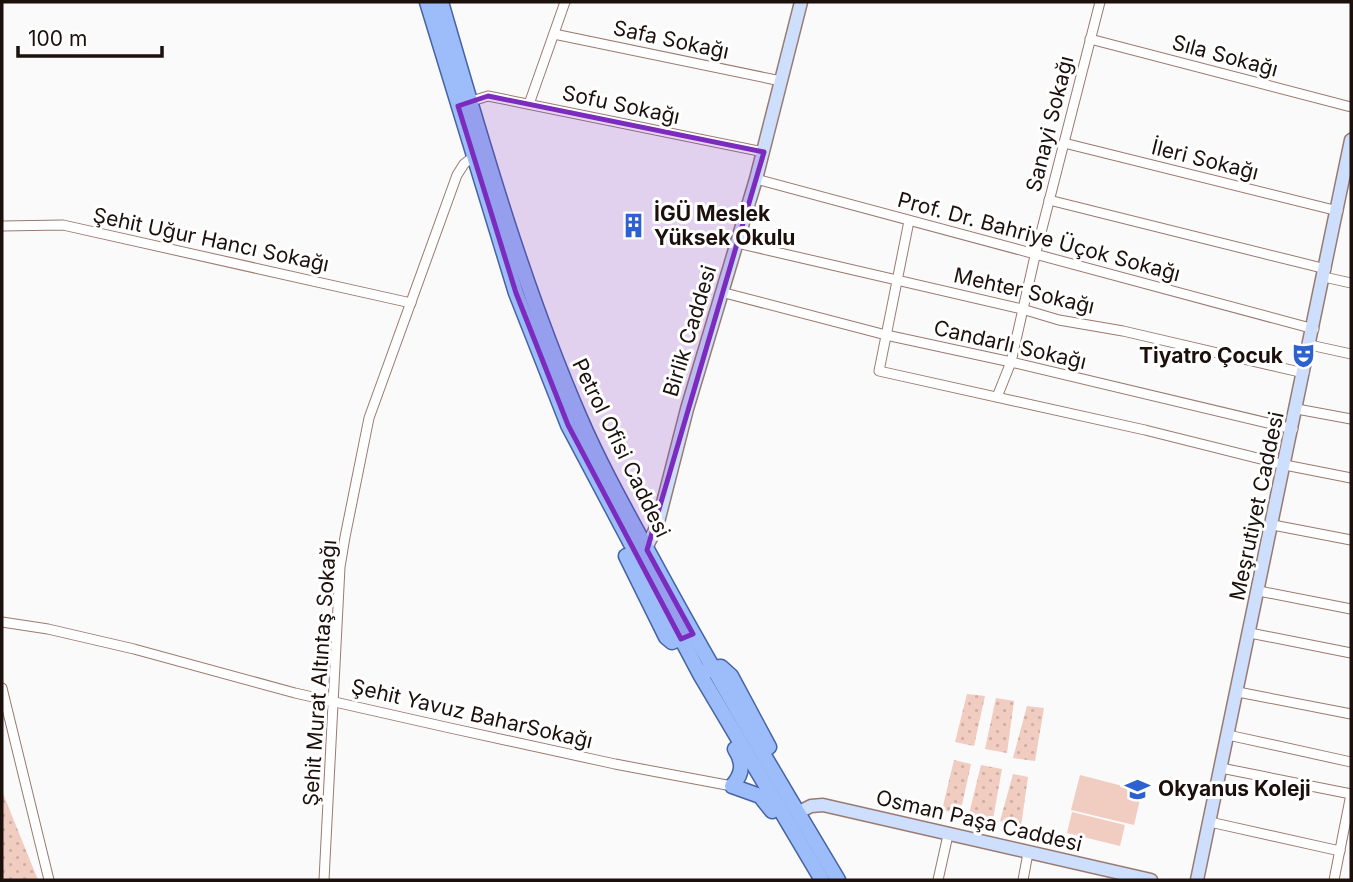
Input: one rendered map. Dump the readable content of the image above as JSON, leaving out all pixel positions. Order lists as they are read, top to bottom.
{
  "streets": {
    "main road": [
      "Birlik Caddesi",
      "Petrol Ofisi Caddesi",
      "Meşrutiyet Caddesi",
      "Osman Paşa Caddesi"
    ],
    "street": [
      "Safa Sokağı",
      "Sıla Sokağı",
      "Sofu Sokağı",
      "Sanayi Sokağı",
      "İleri Sokağı",
      "Prof. Dr. Bahriye Üçok Sokağı",
      "Şehit Uğur Hancı Sokağı",
      "Mehter Sokağı",
      "Candarlı Sokağı",
      "Şehit Murat Altıntaş Sokağı",
      "Şehit Yavuz BaharSokağı"
    ]
  },
  "crossings": [
    ["Safa Sokağı", "Birlik Caddesi"],
    ["Sıla Sokağı", "Sanayi Sokağı"],
    ["Sofu Sokağı", "Birlik Caddesi"],
    ["Sofu Sokağı", "Petrol Ofisi Caddesi"],
    ["Sanayi Sokağı", "İleri Sokağı"],
    ["Sanayi Sokağı", "Prof. Dr. Bahriye Üçok Sokağı"],
    ["Sanayi Sokağı", "Mehter Sokağı"],
    ["Sanayi Sokağı", "Candarlı Sokağı"],
    ["İleri Sokağı", "Meşrutiyet Caddesi"],
    ["Prof. Dr. Bahriye Üçok Sokağı", "Birlik Caddesi"],
    ["Prof. Dr. Bahriye Üçok Sokağı", "Meşrutiyet Caddesi"],
    ["Şehit Uğur Hancı Sokağı", "Şehit Murat Altıntaş Sokağı"],
    ["Mehter Sokağı", "Birlik Caddesi"],
    ["Mehter Sokağı", "Meşrutiyet Caddesi"],
    ["Birlik Caddesi", "Candarlı Sokağı"],
    ["Birlik Caddesi", "Petrol Ofisi Caddesi"],
    ["Candarlı Sokağı", "Meşrutiyet Caddesi"],
    ["Petrol Ofisi Caddesi", "Şehit Murat Altıntaş Sokağı"],
    ["Şehit Murat Altıntaş Sokağı", "Şehit Yavuz BaharSokağı"]
  ],
  "places": {
    "building": ["İGÜ Meslek Yüksek Okulu"],
    "theatre": ["Tiyatro Çocuk"],
    "school or university": ["Okyanus Koleji"]
  },
  "scale_bar": "100 m"
}
